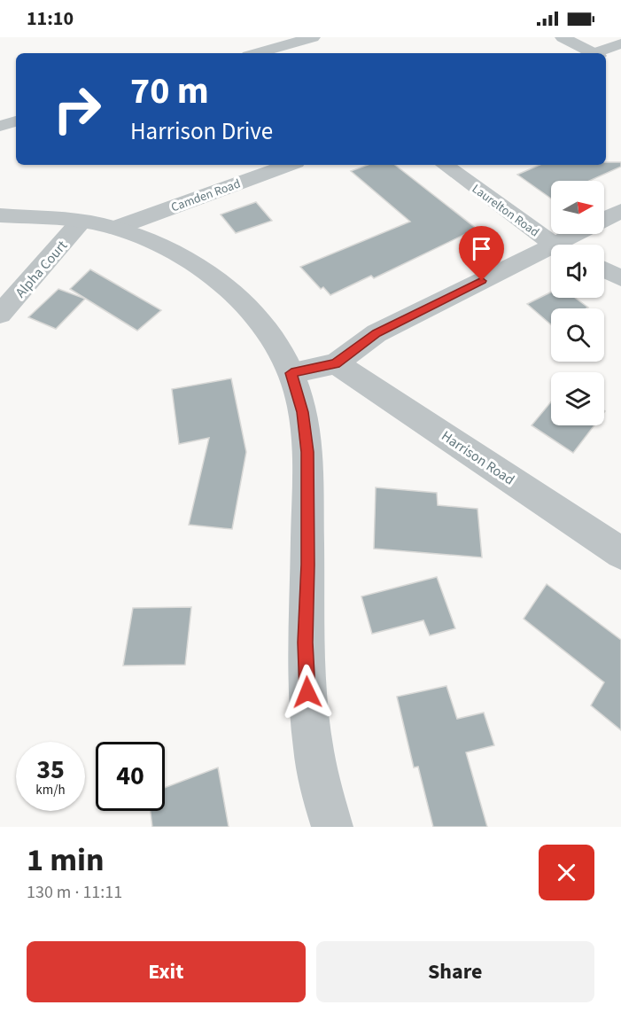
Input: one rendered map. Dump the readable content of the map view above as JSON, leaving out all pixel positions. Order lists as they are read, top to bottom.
{
  "streets": {
    "street": [
      "Camden Road",
      "Laurelton Road",
      "Alpha Court",
      "Harrison Road"
    ]
  },
  "north": "right",
  "page": {
    "status": "11:10",
    "turn": ["70 m", "Harrison Drive"],
    "speed": "35 km/h",
    "limit": "40",
    "heading": ["1 min", "130 m · 11:11"],
    "buttons": ["Exit", "Share"]
  }
}
